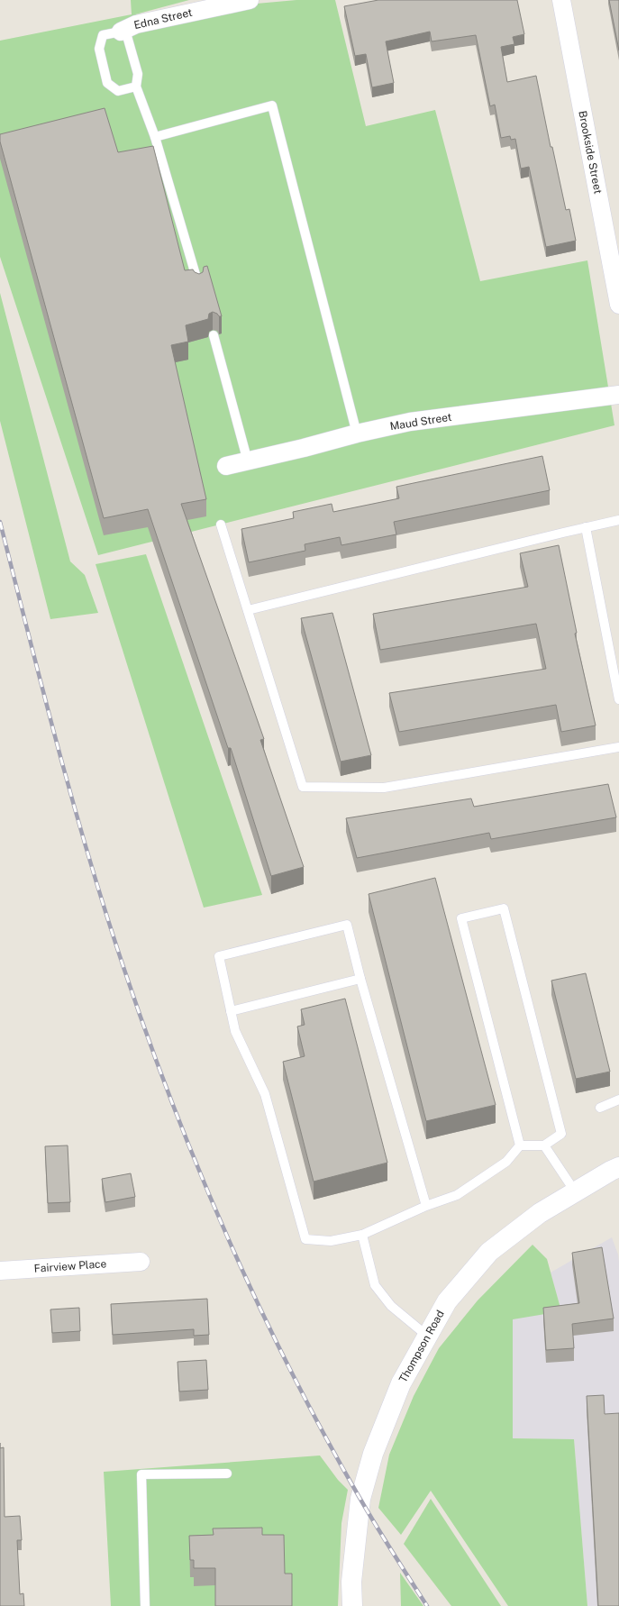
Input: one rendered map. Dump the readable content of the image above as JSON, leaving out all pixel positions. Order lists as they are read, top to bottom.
{
  "streets": {
    "street": [
      "Edna Street",
      "Brookside Street",
      "Maud Street",
      "Fairview Place",
      "Thompson Road"
    ]
  }
}
